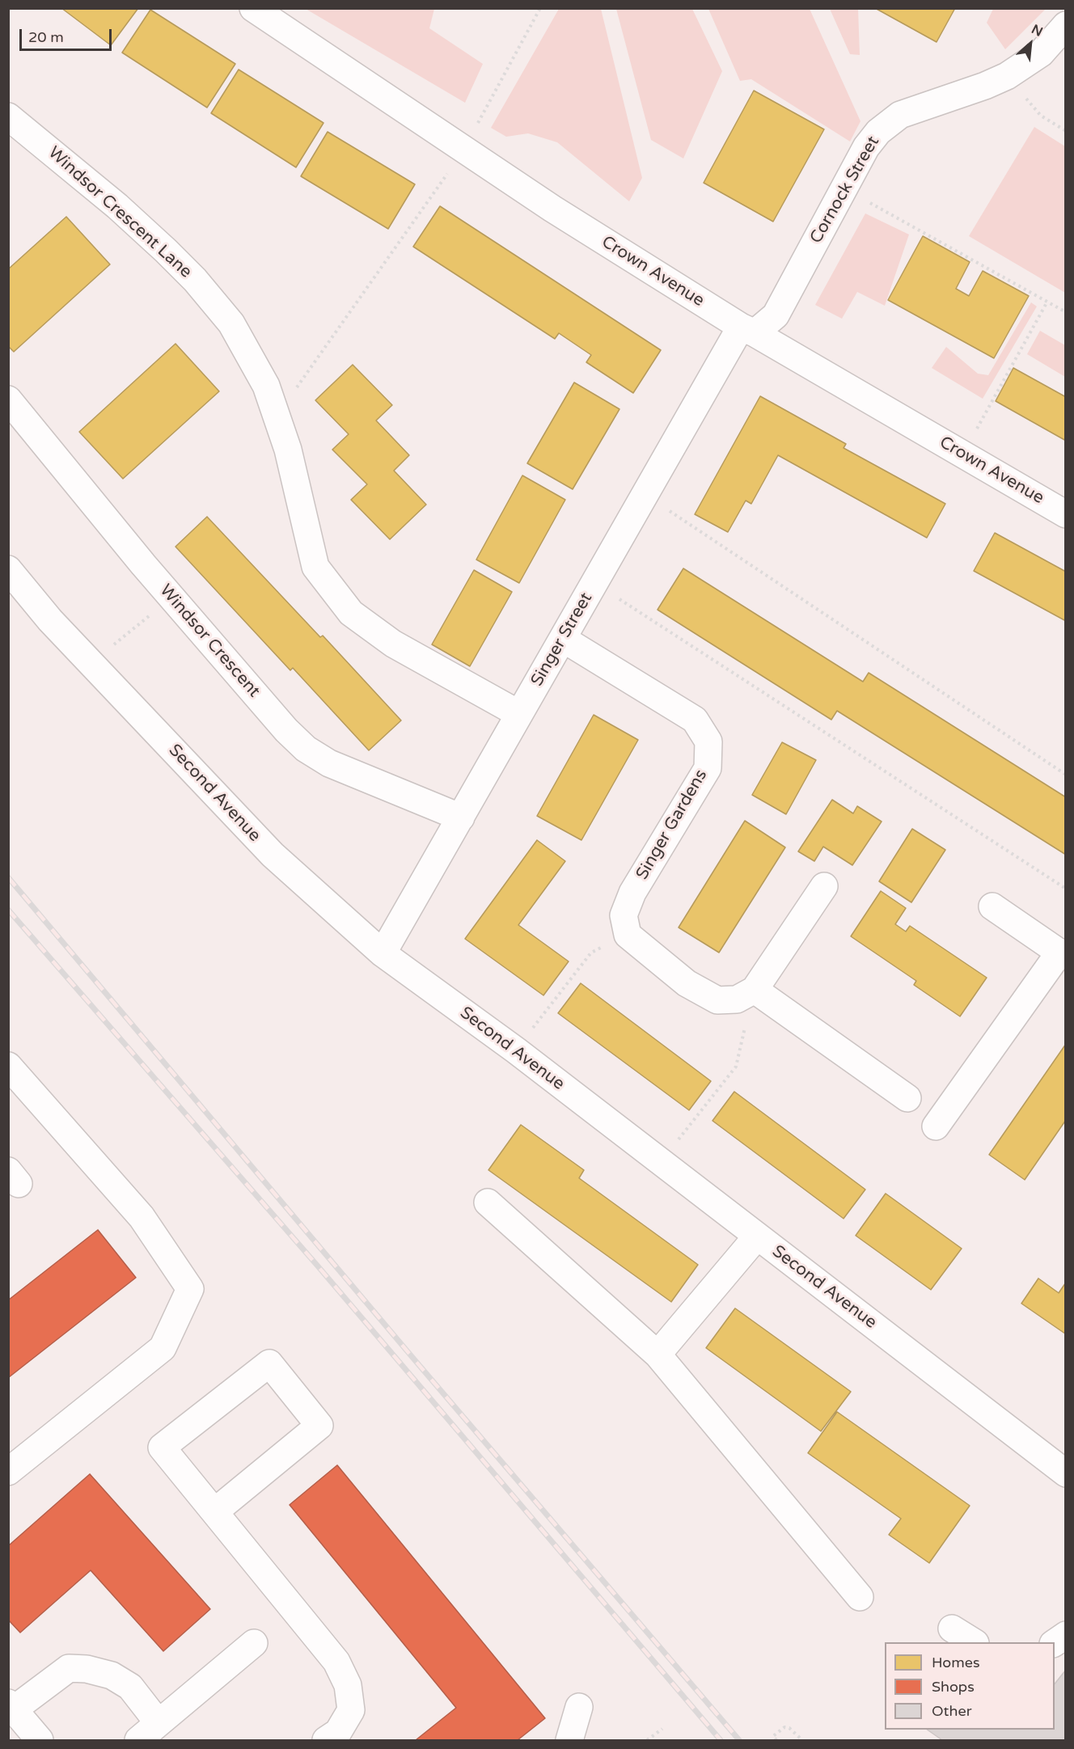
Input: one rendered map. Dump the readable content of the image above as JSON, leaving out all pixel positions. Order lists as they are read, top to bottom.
{
  "streets": {
    "street": [
      "Cornock Street",
      "Windsor Crescent Lane",
      "Crown Avenue",
      "Singer Street",
      "Windsor Crescent",
      "Second Avenue",
      "Singer Gardens"
    ]
  },
  "crossings": [
    ["Cornock Street", "Crown Avenue"],
    ["Cornock Street", "Singer Street"],
    ["Windsor Crescent Lane", "Singer Street"],
    ["Crown Avenue", "Singer Street"],
    ["Singer Street", "Windsor Crescent"],
    ["Singer Street", "Second Avenue"],
    ["Singer Street", "Singer Gardens"]
  ],
  "legend": ["Homes", "Shops", "Other"],
  "scale_bar": "20 m",
  "north": "top right"
}
